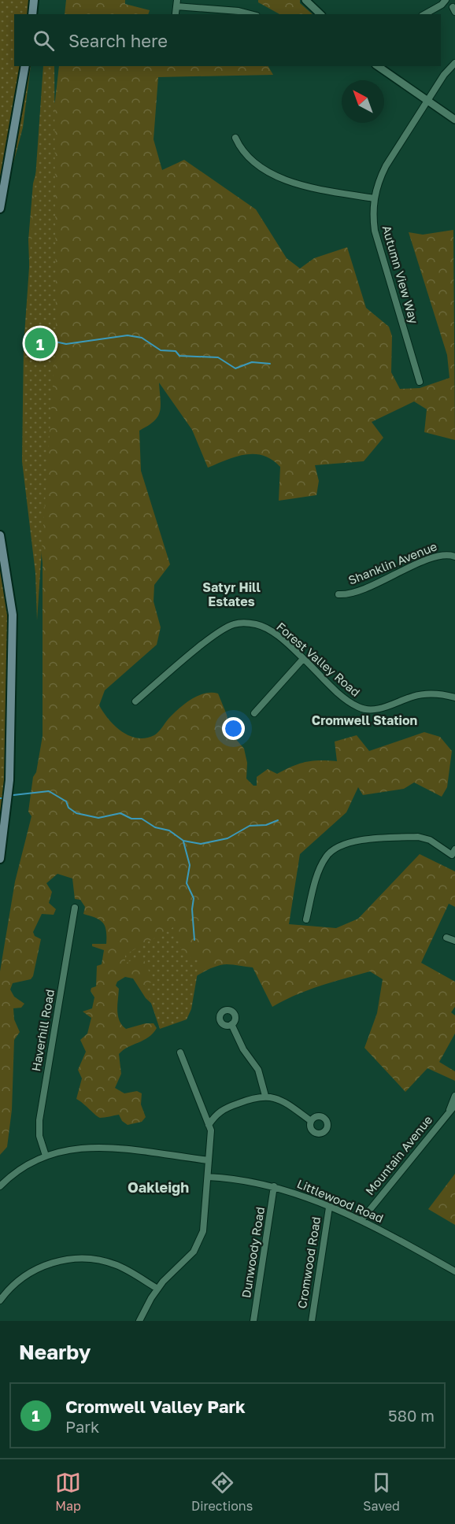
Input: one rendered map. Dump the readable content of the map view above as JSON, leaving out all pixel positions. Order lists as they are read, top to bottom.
{
  "streets": {
    "street": [
      "Autumn View Way",
      "Shanklin Avenue",
      "Forest Valley Road",
      "Haverhill Road",
      "Mountain Avenue",
      "Littlewood Road",
      "Dunwoody Road",
      "Cromwood Road"
    ]
  },
  "crossings": [
    ["Mountain Avenue", "Littlewood Road"],
    ["Littlewood Road", "Dunwoody Road"],
    ["Littlewood Road", "Cromwood Road"]
  ],
  "districts": ["Satyr Hill Estates", "Cromwell Station", "Oakleigh"],
  "north": "top left",
  "page": {
    "search": "Search here",
    "pins": "1",
    "heading": "Nearby",
    "list": [
      {
        "mark": "1",
        "name": "Cromwell Valley Park",
        "note": "Park",
        "value": "580 m"
      }
    ],
    "nav": ["Map", "Directions", "Saved"]
  }
}
